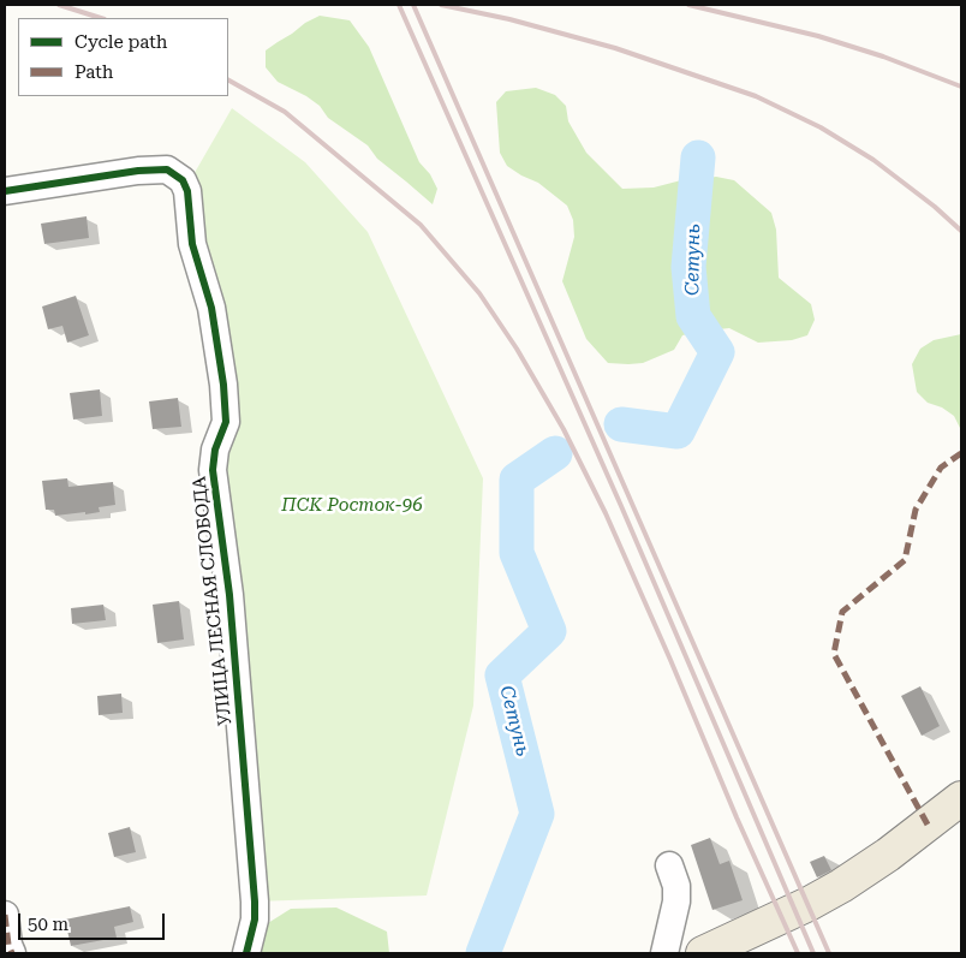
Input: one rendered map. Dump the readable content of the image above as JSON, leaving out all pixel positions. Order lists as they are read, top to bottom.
{
  "streets": {
    "street": ["УЛИЦА ЛЕСНАЯ СЛОБОДА"]
  },
  "water": ["Сетунь"],
  "parks": ["ПСК Росток-96"],
  "legend": ["Cycle path", "Path"],
  "scale_bar": "50 m"
}
